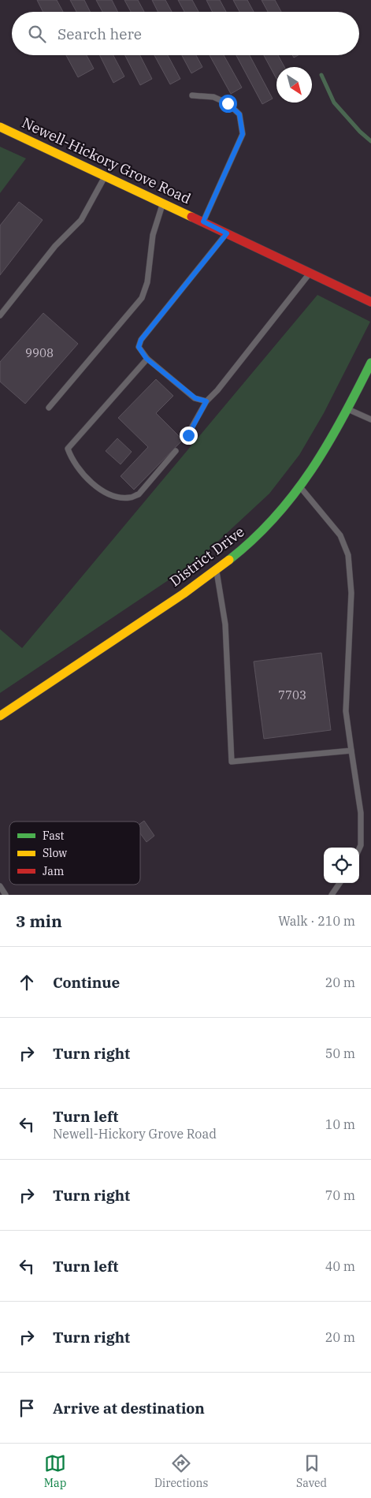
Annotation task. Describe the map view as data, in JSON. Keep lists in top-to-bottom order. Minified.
{"streets":{"street":["Newell-Hickory Grove Road","District Drive"]},"house_numbers":["9908","7703"],"legend":["Fast","Slow","Jam"],"north":"bottom right","page":{"search":"Search here","heading":["3 min","Walk · 210 m"],"list":[["Continue","20 m"],["Turn right","50 m"],["Turn left","Newell-Hickory Grove Road","10 m"],["Turn right","70 m"],["Turn left","40 m"],["Turn right","20 m"],"Arrive at destination"],"nav":["Map","Directions","Saved"]}}
